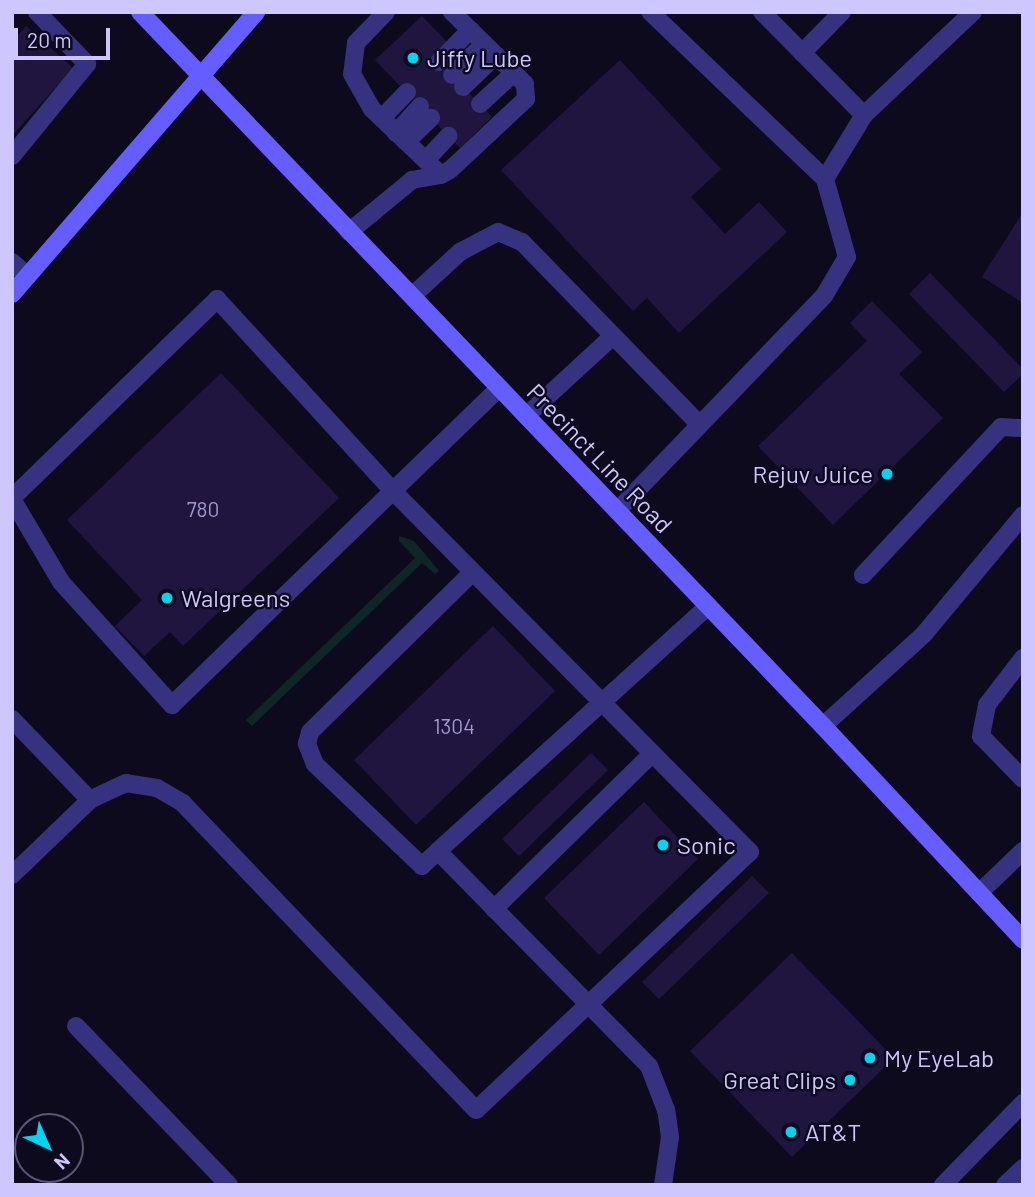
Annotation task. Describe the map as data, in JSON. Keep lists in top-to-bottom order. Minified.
{"streets":{"main road":["Precinct Line Road"]},"places":["Jiffy Lube","Rejuv Juice","Walgreens","Sonic","My EyeLab","Great Clips","AT&T"],"house_numbers":["780","1304"],"scale_bar":"20 m","north":"bottom right"}
